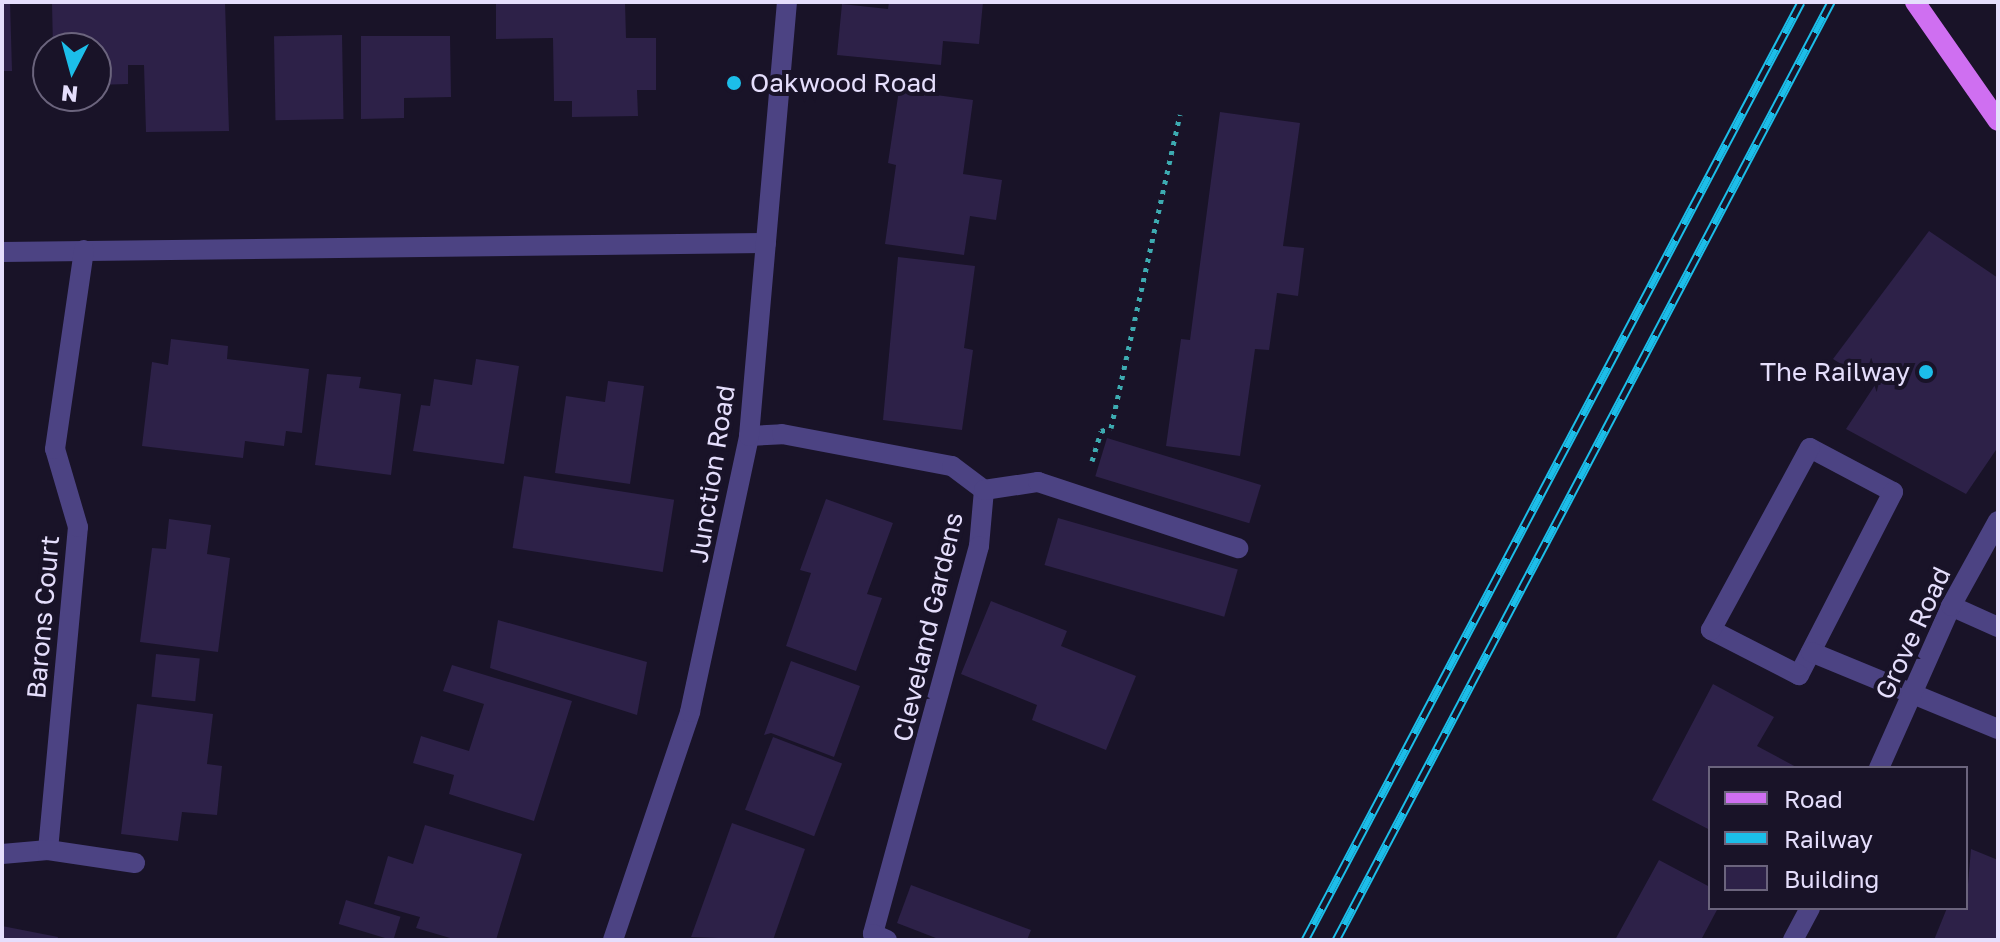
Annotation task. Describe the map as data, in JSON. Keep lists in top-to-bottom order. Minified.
{"streets":{"street":["Junction Road","Barons Court","Cleveland Gardens","Grove Road"]},"crossings":[["Junction Road","Cleveland Gardens"]],"places":["Oakwood Road","The Railway"],"legend":["Road","Railway","Building"],"north":"bottom"}
